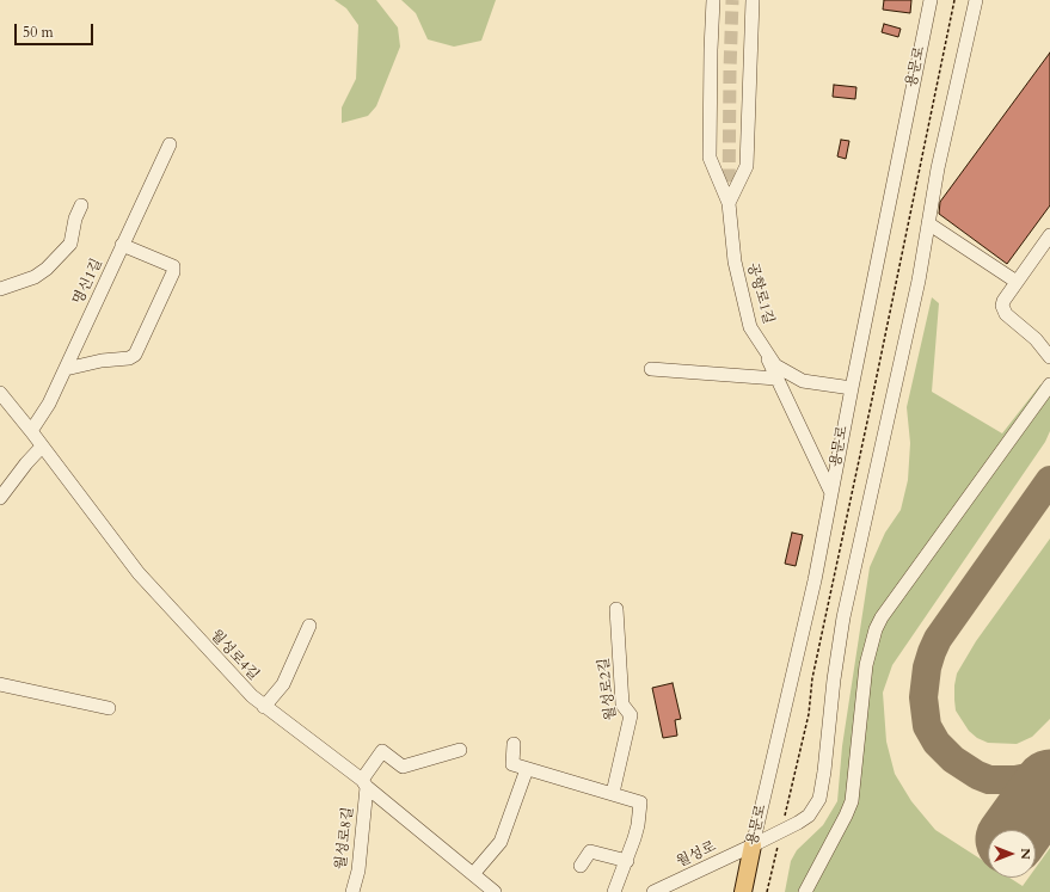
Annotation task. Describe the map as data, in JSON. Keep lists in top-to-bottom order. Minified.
{"streets":{"main road":["용문로"],"street":["명신1길","공항로1길","월성로4길","월성로2길","월성로8길","월성로"]},"crossings":[["용문로","공항로1길"],["용문로","월성로"],["명신1길","월성로4길"],["월성로4길","월성로8길"]],"scale_bar":"50 m","north":"right"}
